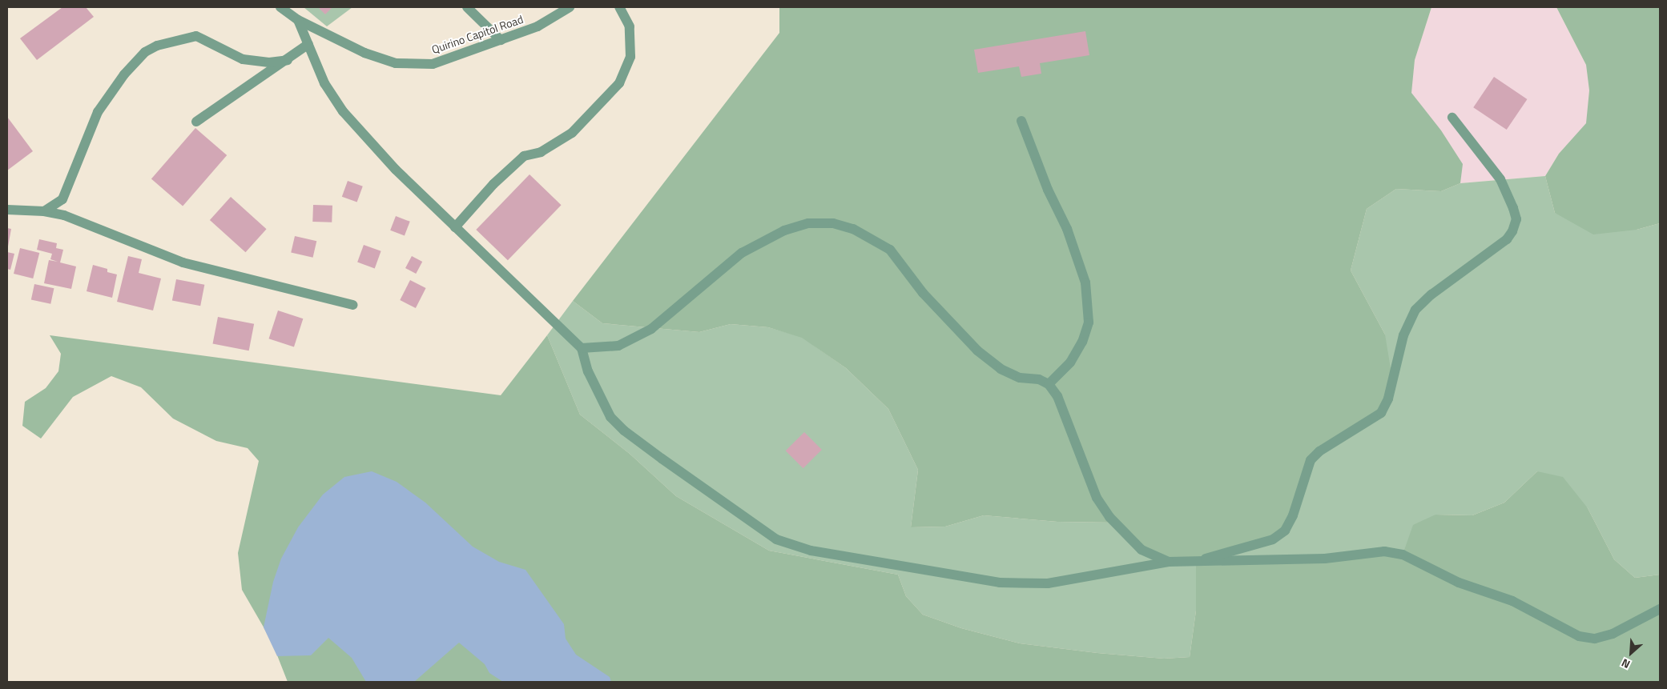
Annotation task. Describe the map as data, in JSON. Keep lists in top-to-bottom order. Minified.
{"streets":{"street":["Quirino Capitol Road"]},"north":"bottom left"}
